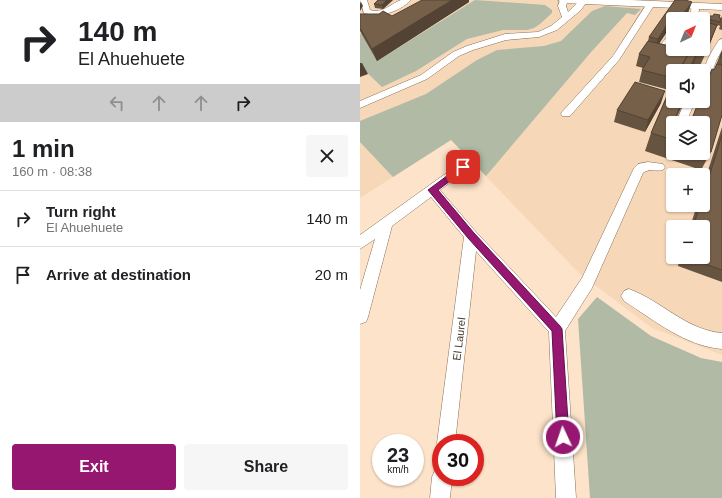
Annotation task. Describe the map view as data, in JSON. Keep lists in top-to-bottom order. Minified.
{"streets":{"street":["El Laurel"]},"north":"top right","page":{"turn":["140 m","El Ahuehuete"],"map_buttons":["+","−"],"heading":["1 min","160 m · 08:38"],"list":[{"name":"Turn right","note":"El Ahuehuete","value":"140 m"},{"name":"Arrive at destination","value":"20 m"}],"speed":"23 km/h","limit":"30","buttons":["Exit","Share"]}}
